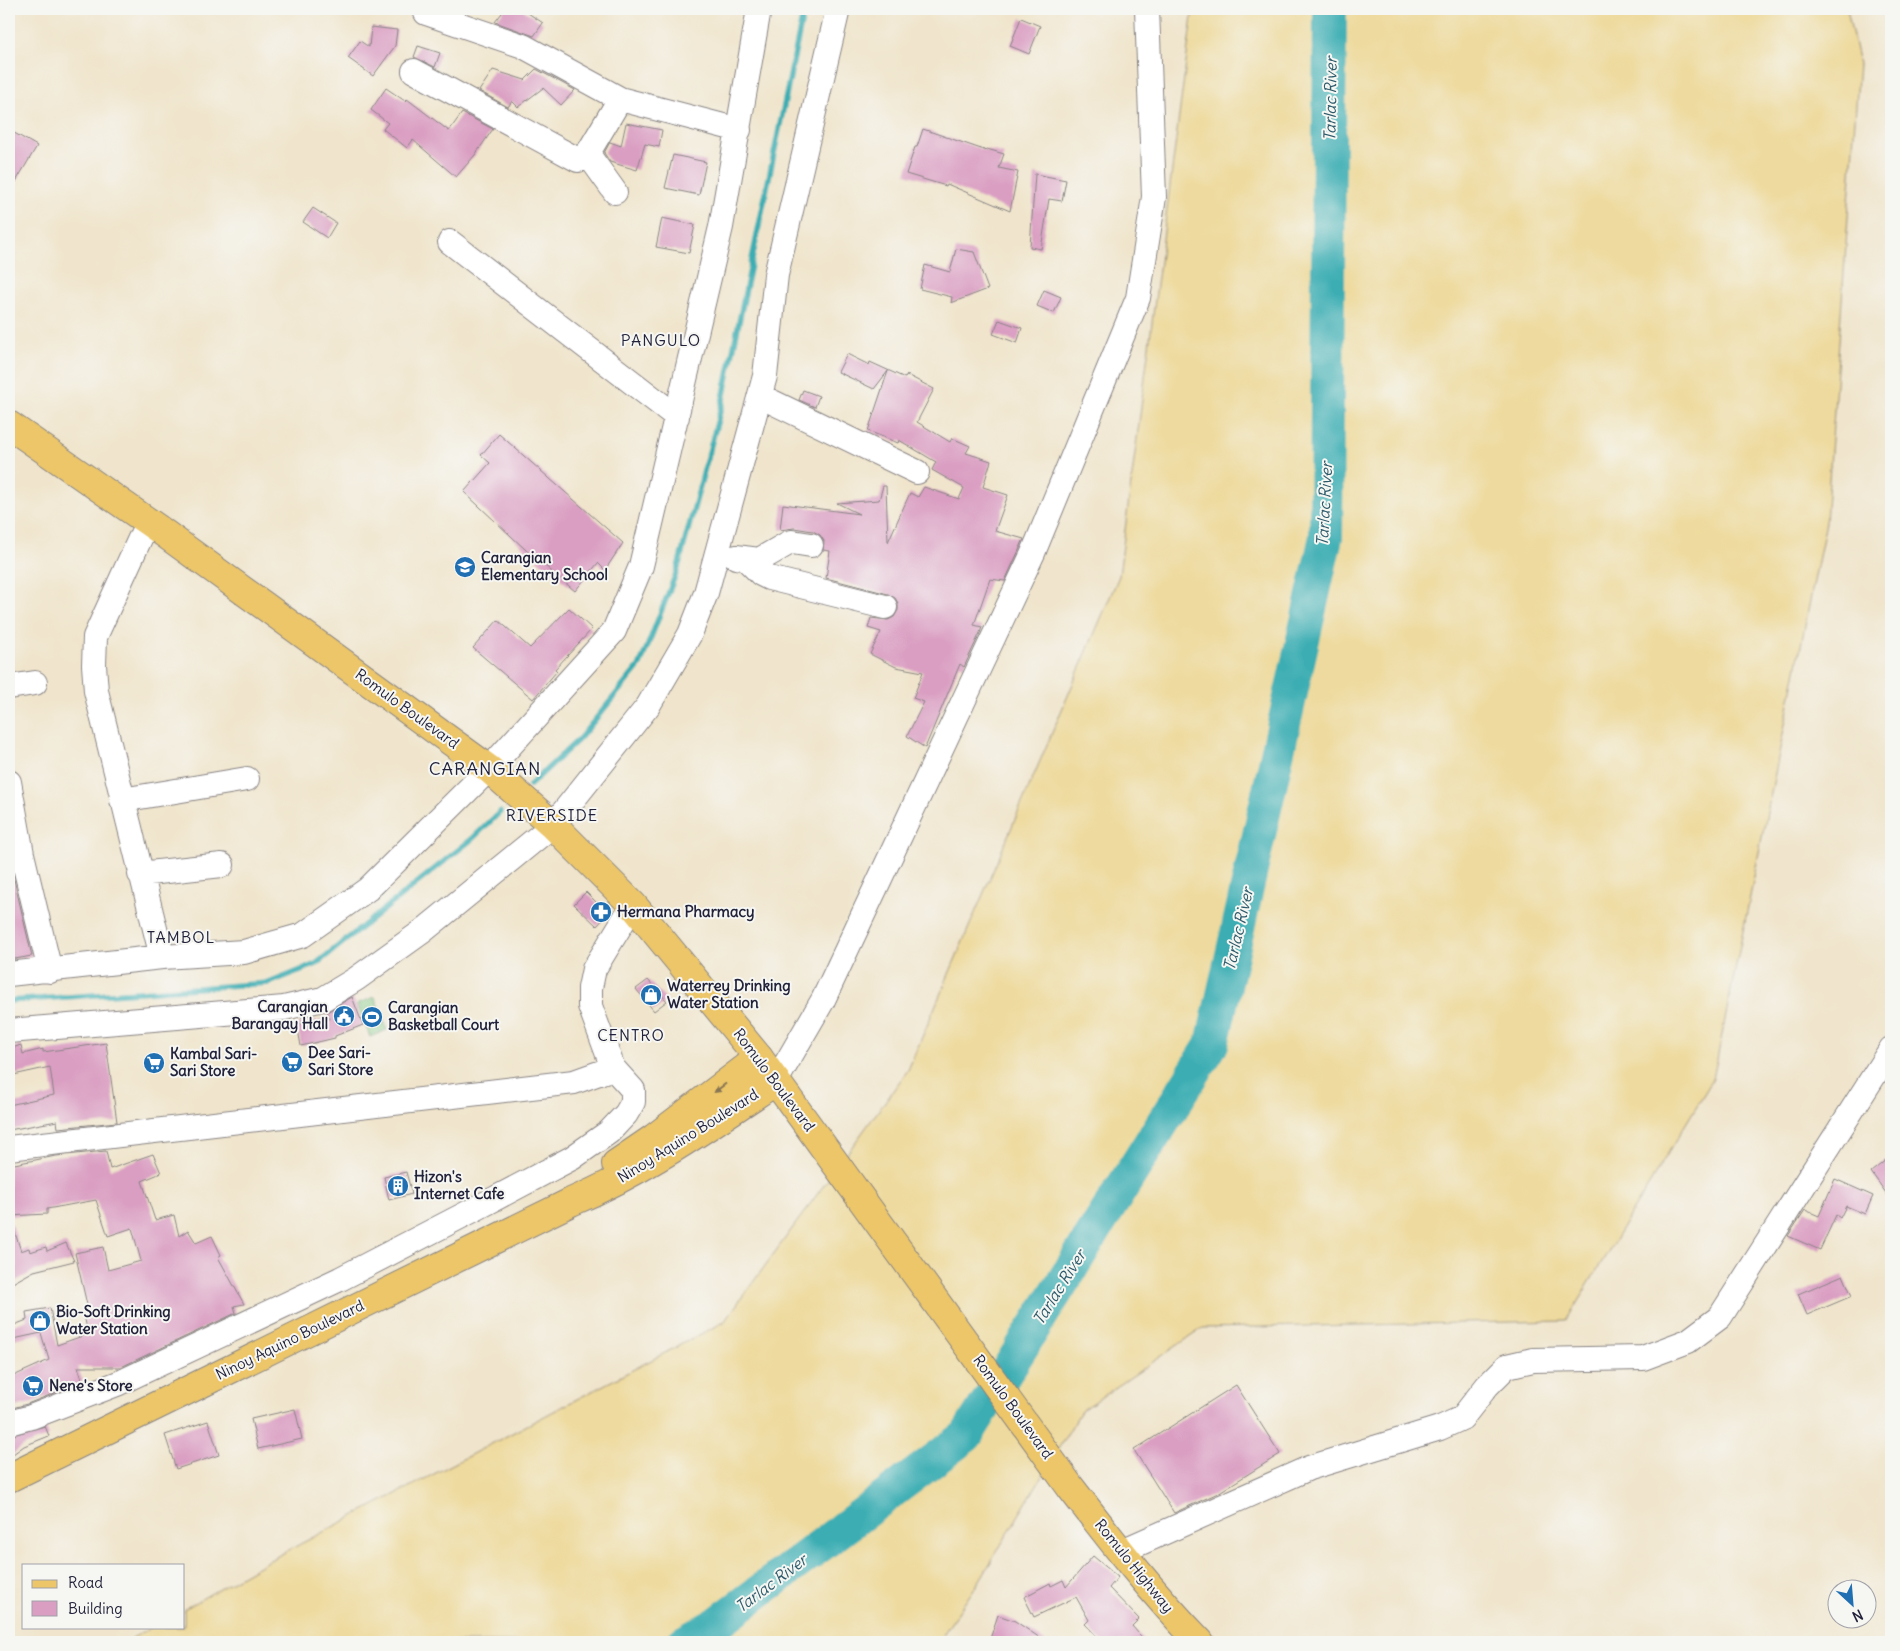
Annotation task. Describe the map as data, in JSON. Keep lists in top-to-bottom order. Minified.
{"streets":{"main road":["Romulo Boulevard","Ninoy Aquino Boulevard","Romulo Highway"]},"crossings":[["Romulo Boulevard","Ninoy Aquino Boulevard"],["Romulo Boulevard","Romulo Highway"]],"districts":["PANGULO","CARANGIAN","RIVERSIDE","TAMBOL","CENTRO"],"water":["Tarlac River"],"places":{"school or university":["Carangian Elementary School"],"pharmacy":["Hermana Pharmacy"],"shop":["Waterrey Drinking Water Station","Bio-Soft Drinking Water Station"],"public building":["Carangian Barangay Hall"],"sports":["Carangian Basketball Court"],"supermarket":["Dee Sari- Sari Store","Kambal Sari- Sari Store","Nene's Store"],"building":["Hizon's Internet Cafe"]},"legend":["Road","Building"],"north":"bottom right"}
